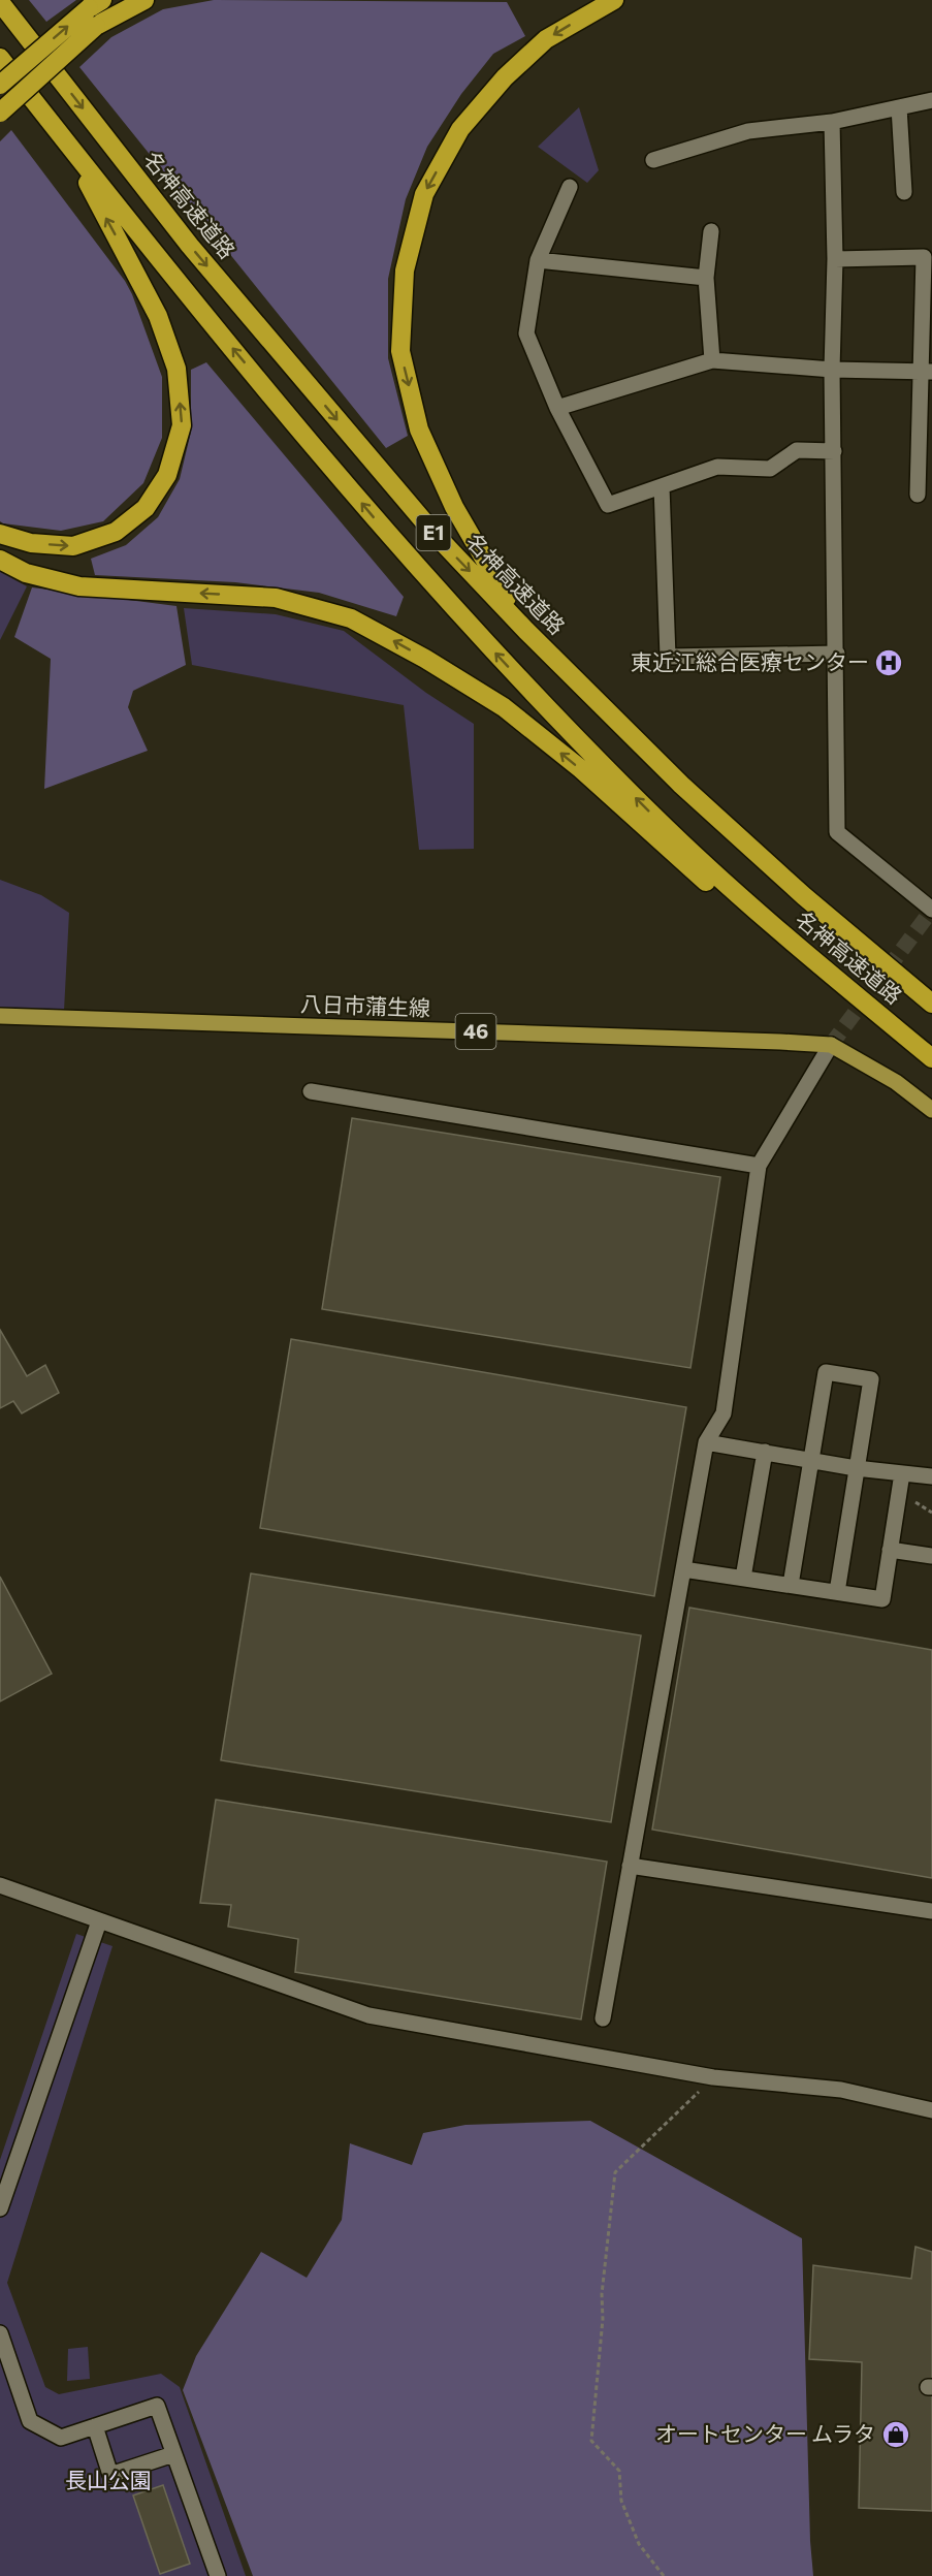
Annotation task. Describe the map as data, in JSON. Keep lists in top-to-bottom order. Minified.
{"streets":{"highway":["名神高速道路","E1"],"main road":["八日市蒲生線","46"]},"parks":["長山公園"],"places":{"hospital":["東近江総合医療センター"],"shop":["オートセンター ムラタ"]}}
